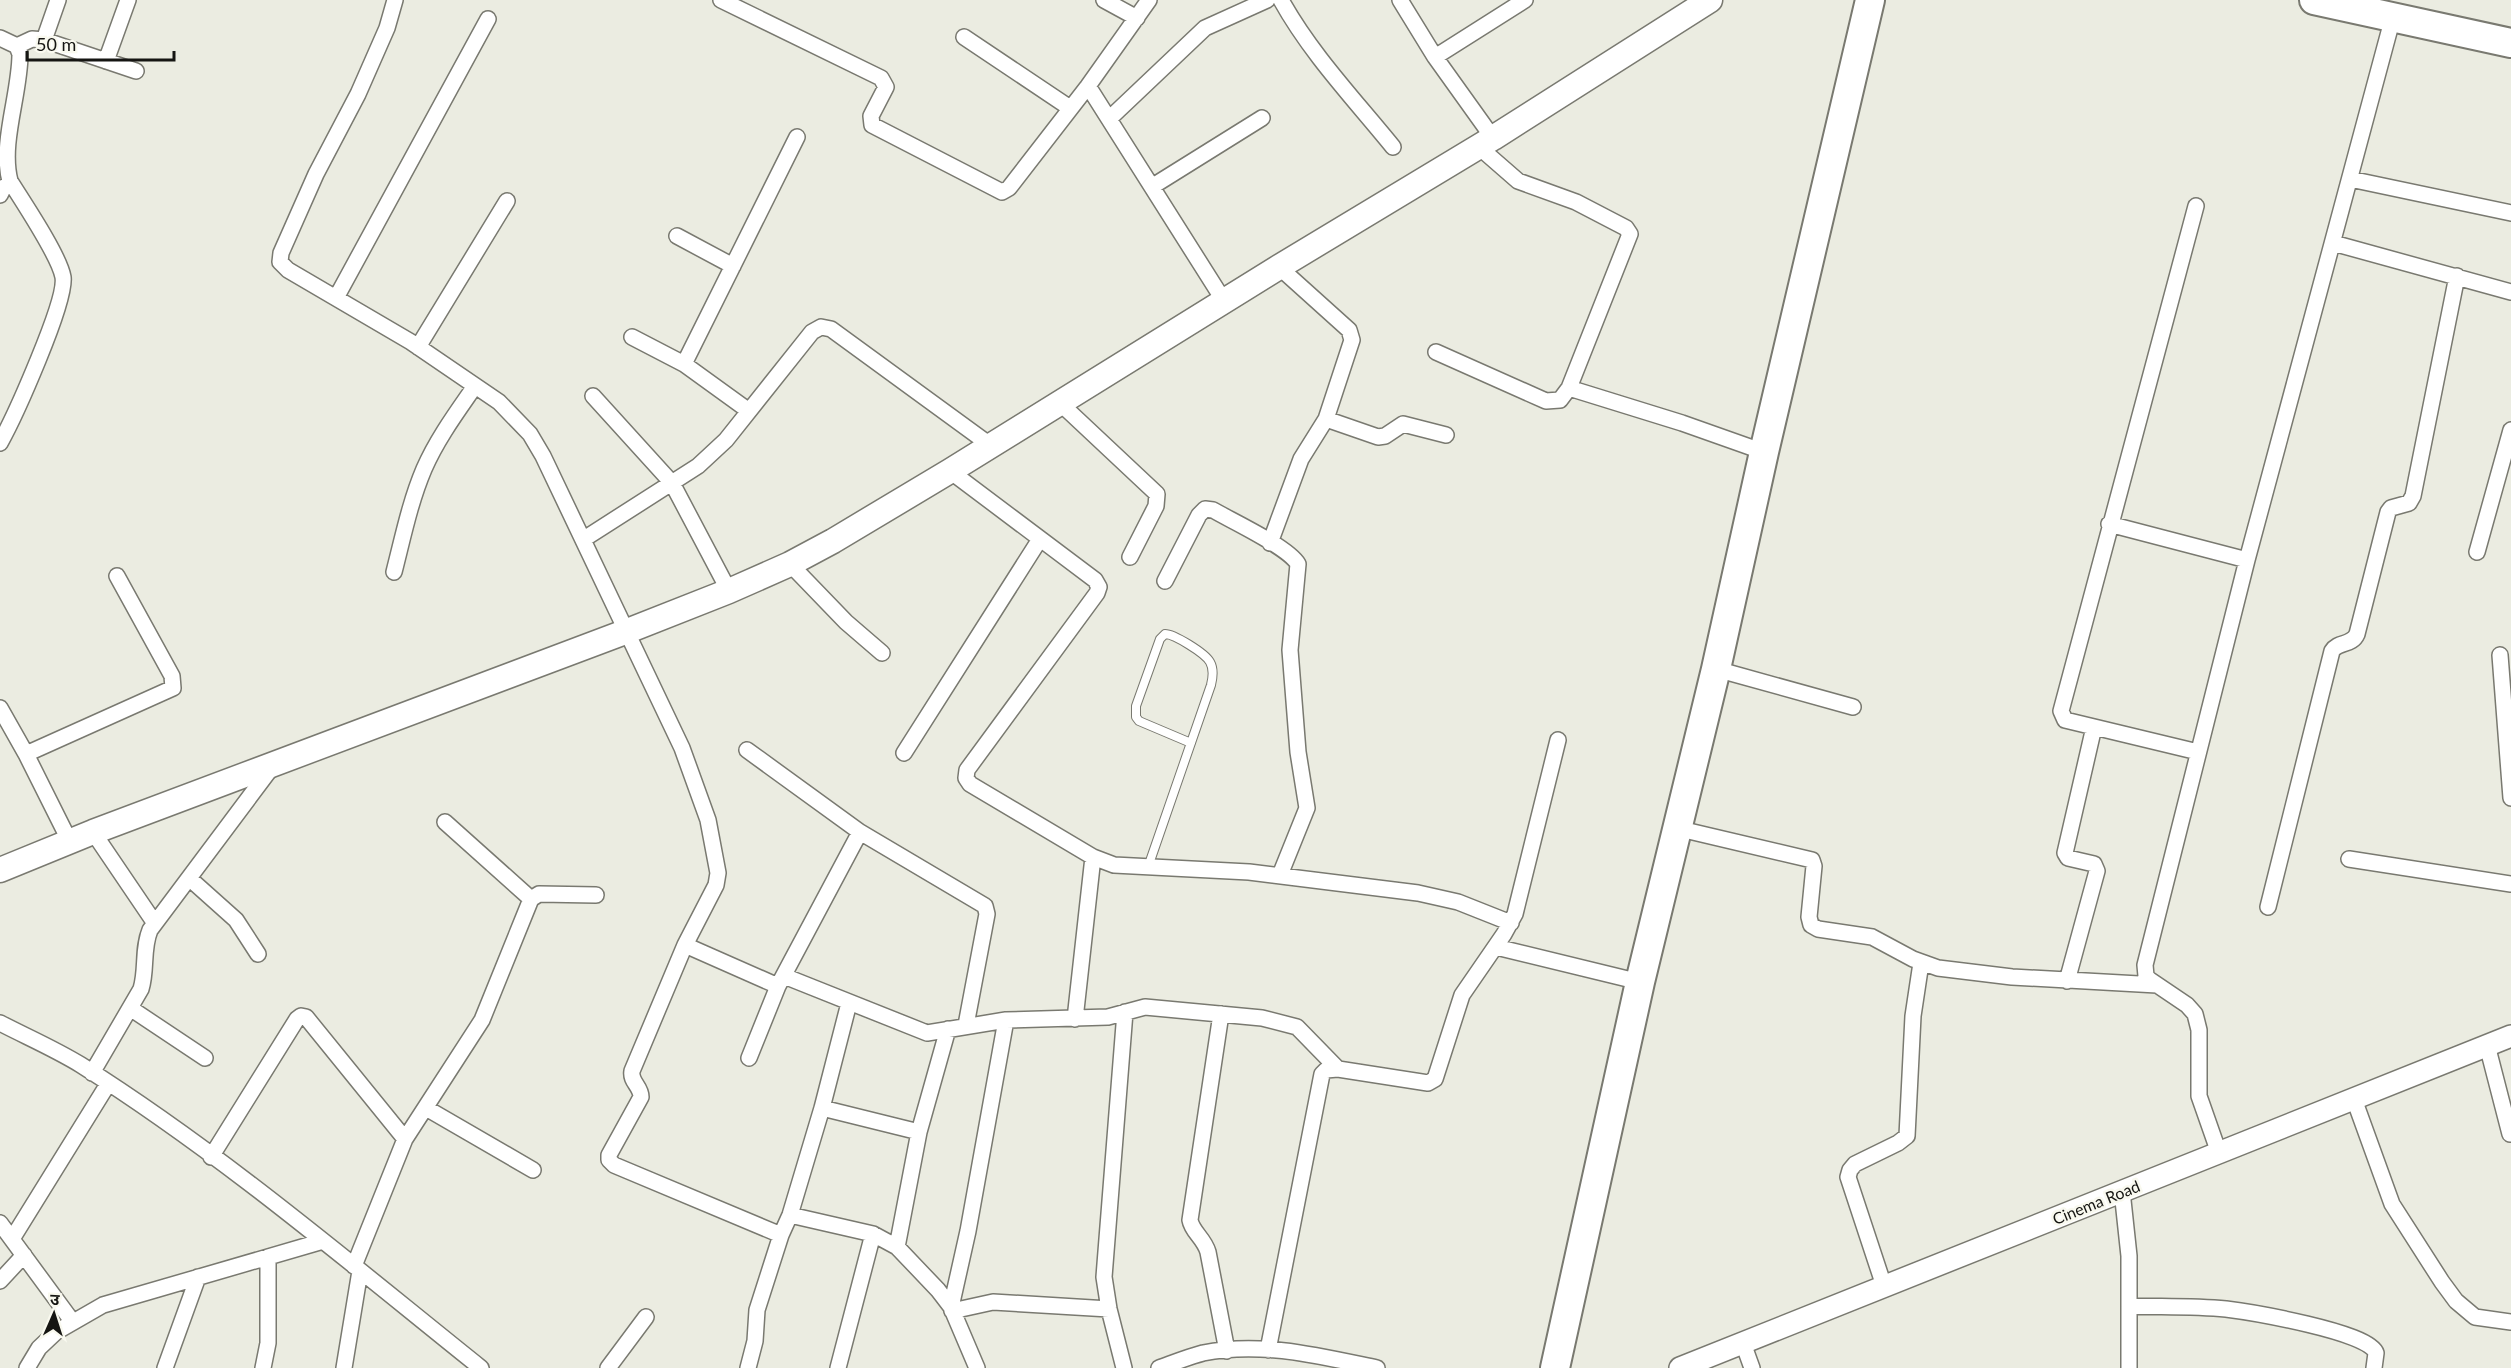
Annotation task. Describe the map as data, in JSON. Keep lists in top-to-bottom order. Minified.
{"streets":{"street":["Cinema Road"]},"scale_bar":"50 m","north":"top"}
